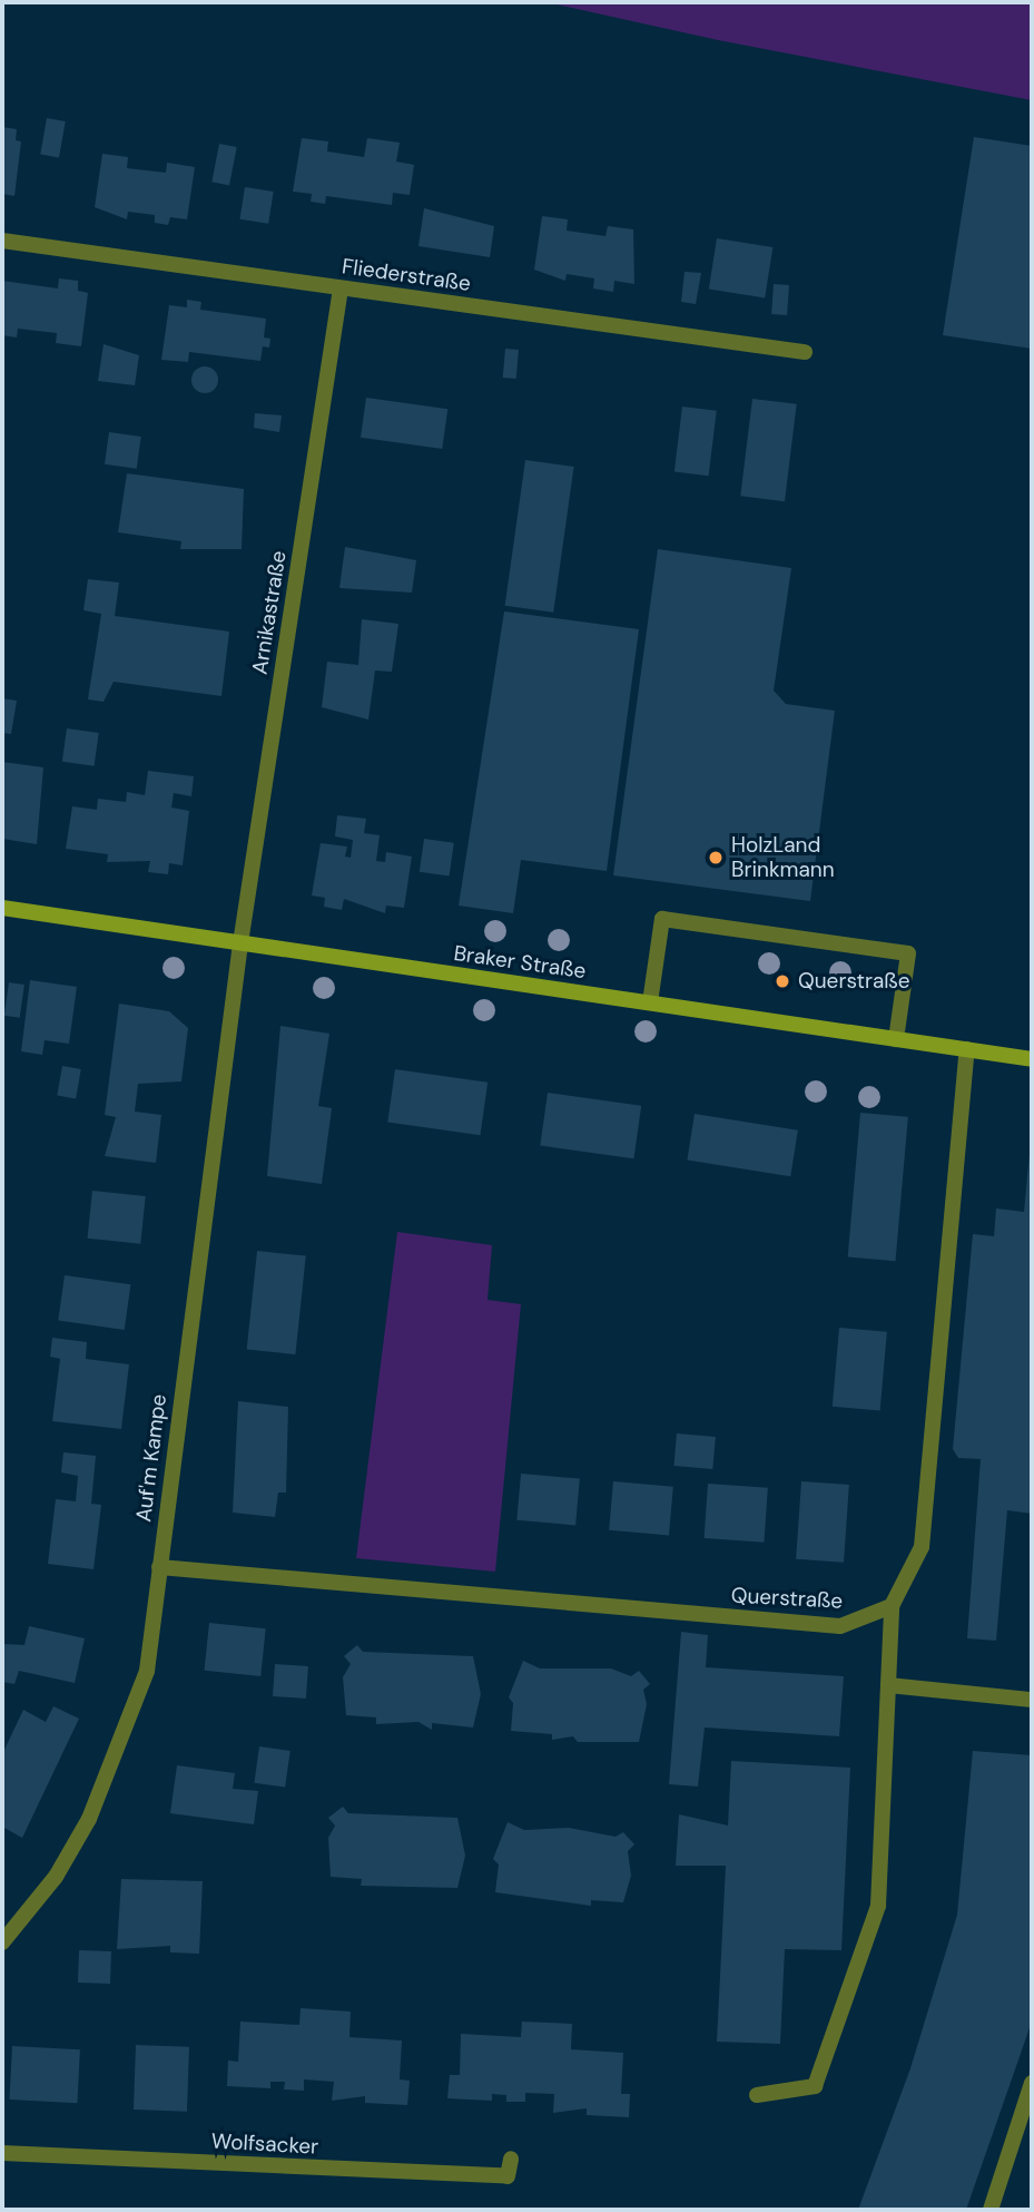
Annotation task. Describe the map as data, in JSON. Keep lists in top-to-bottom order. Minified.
{"streets":{"main road":["Braker Straße"],"street":["Fliederstraße","Arnikastraße","Auf'm Kampe","Querstraße","Wolfsacker"]},"crossings":[["Fliederstraße","Arnikastraße"],["Arnikastraße","Braker Straße"],["Arnikastraße","Auf'm Kampe"],["Braker Straße","Auf'm Kampe"],["Auf'm Kampe","Querstraße"]],"places":["HolzLand Brinkmann","Querstraße"]}
